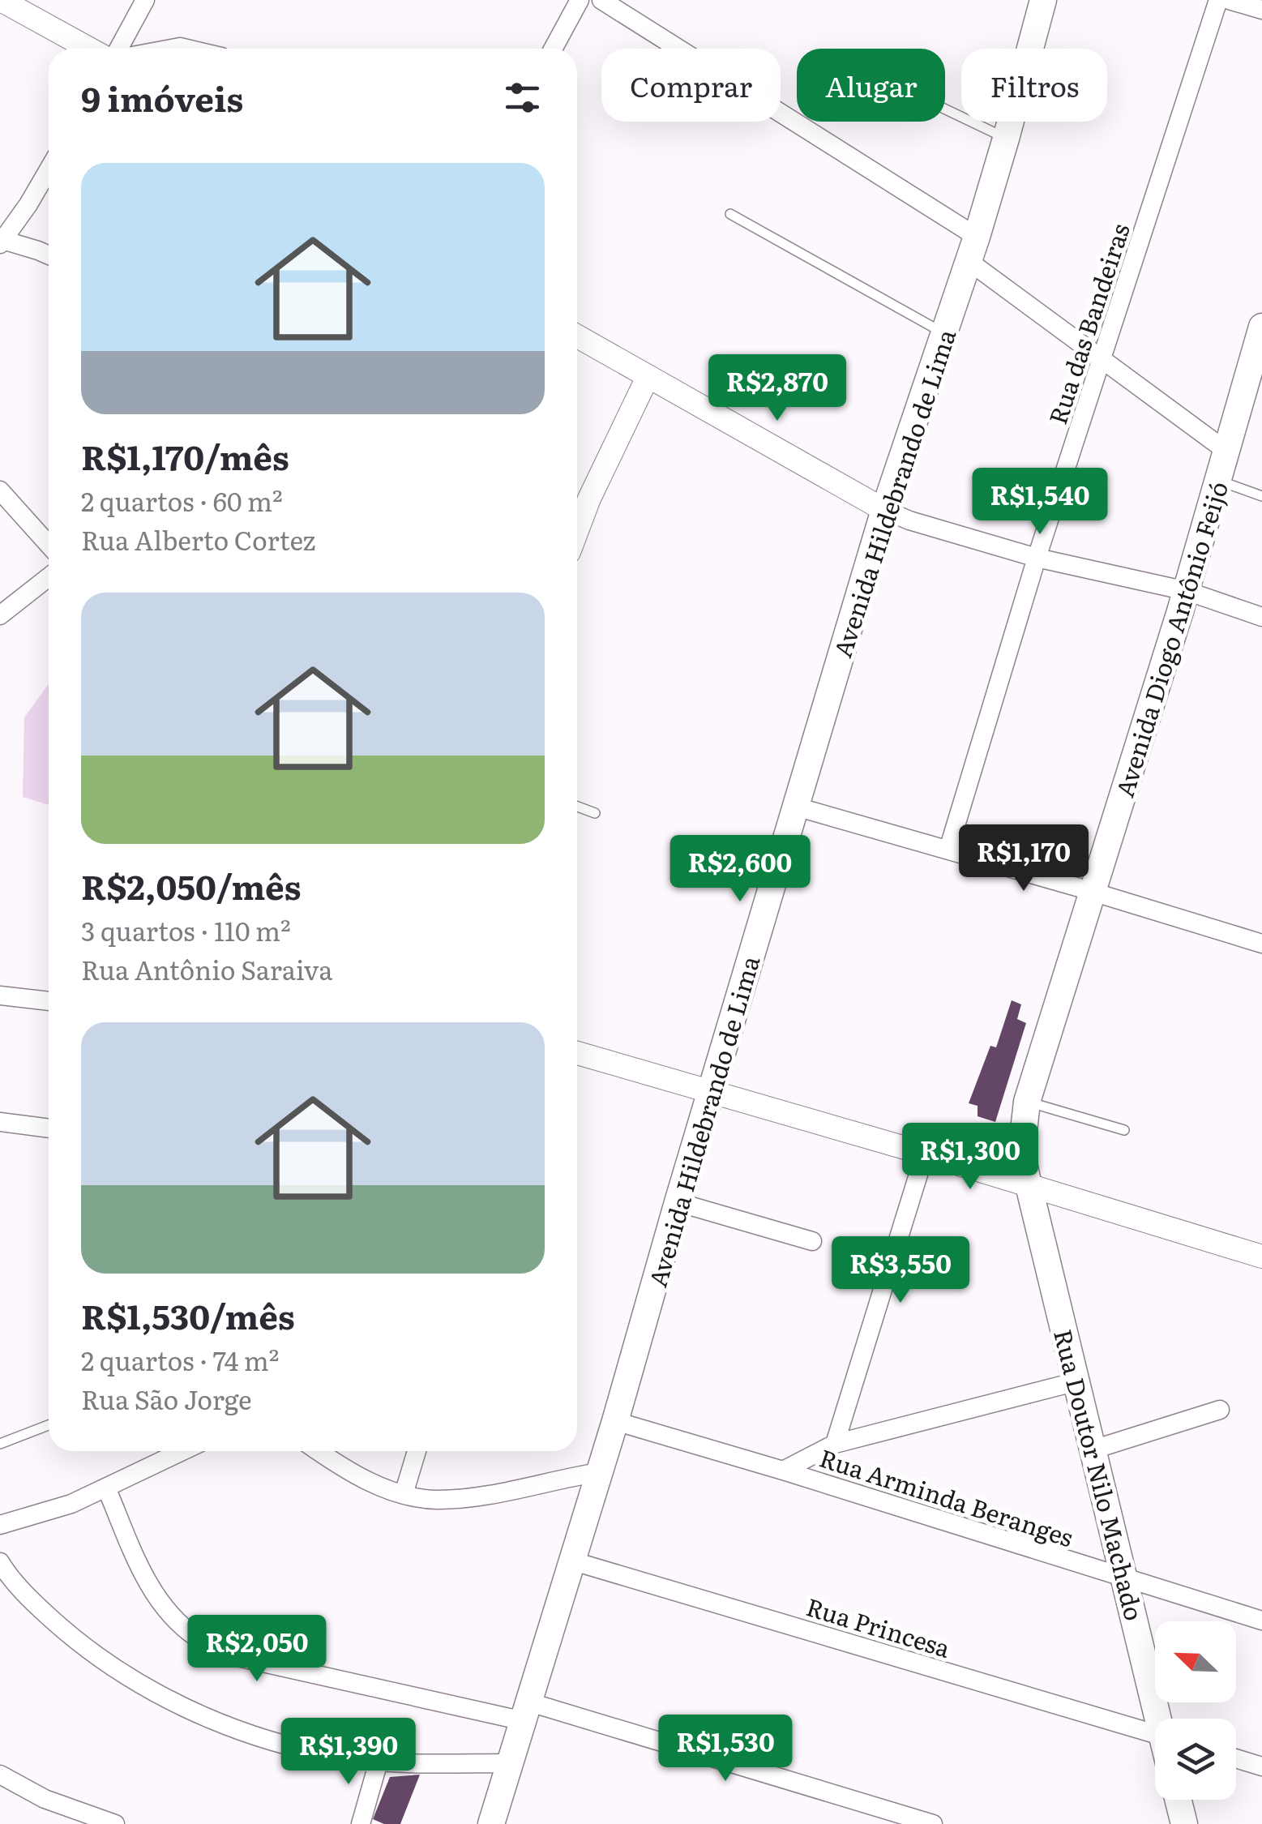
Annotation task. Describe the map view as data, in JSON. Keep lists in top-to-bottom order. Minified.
{"streets":{"main road":["Avenida Hildebrando de Lima","Avenida Diogo Antônio Feijó","Rua Doutor Nilo Machado"],"street":["Rua das Bandeiras","Rua Arminda Beranges","Rua Princesa"]},"crossings":[["Avenida Hildebrando de Lima","Rua Arminda Beranges"],["Avenida Hildebrando de Lima","Rua Princesa"],["Avenida Diogo Antônio Feijó","Rua Doutor Nilo Machado"],["Rua Doutor Nilo Machado","Rua Arminda Beranges"]],"north":"top left","page":{"chip":["Comprar","Alugar","Filtros"],"heading":"9 imóveis","list":[{"name":"R$1,170/mês","note":"2 quartos · 60 m² · Rua Alberto Cortez"},{"name":"R$2,050/mês","note":"3 quartos · 110 m² · Rua Antônio Saraiva"},{"name":"R$1,530/mês","note":"2 quartos · 74 m² · Rua São Jorge"}],"price":["R$2,870","R$1,540","R$1,170","R$2,600","R$1,300","R$3,550","R$2,050","R$1,530","R$1,390"]}}
